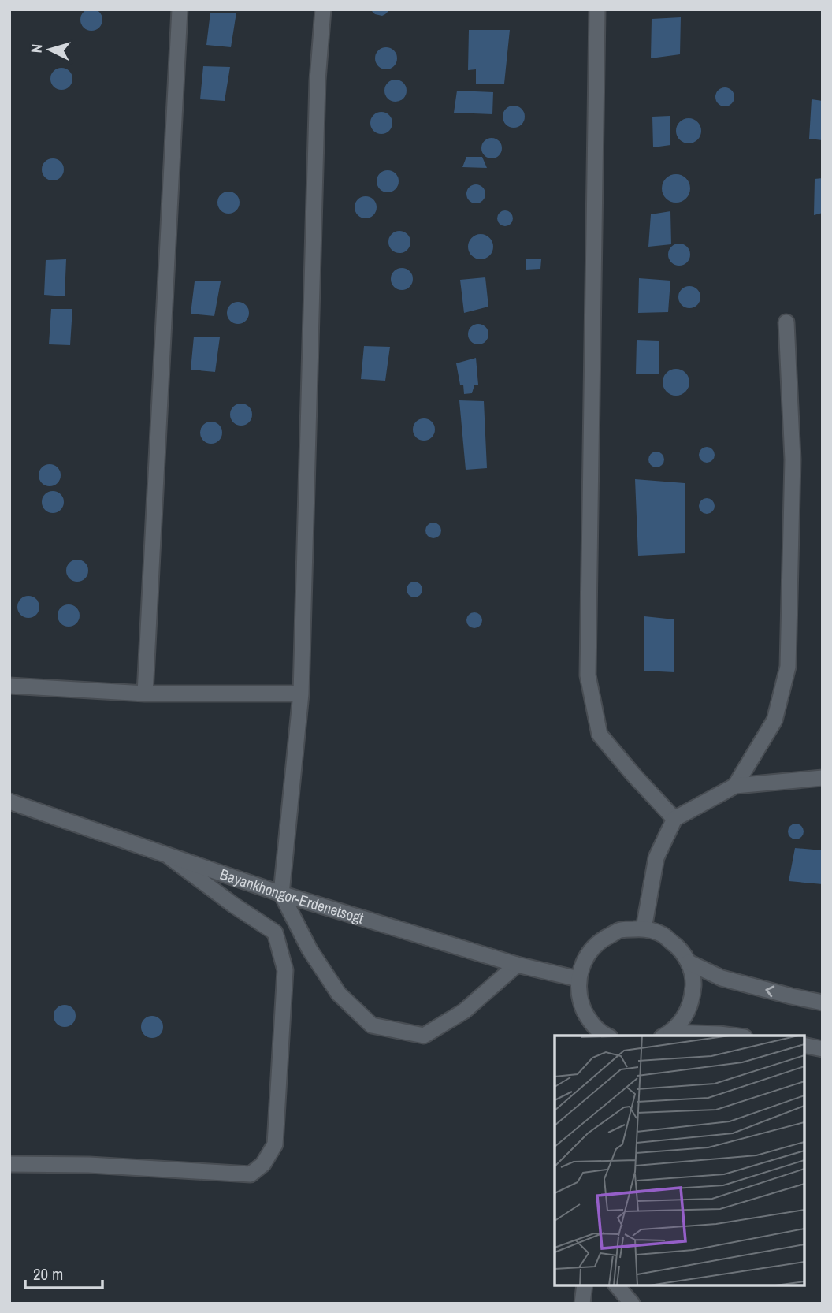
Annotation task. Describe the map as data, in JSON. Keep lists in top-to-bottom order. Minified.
{"streets":{"street":["Bayankhongor-Erdenetsogt"]},"scale_bar":"20 m","north":"left"}
